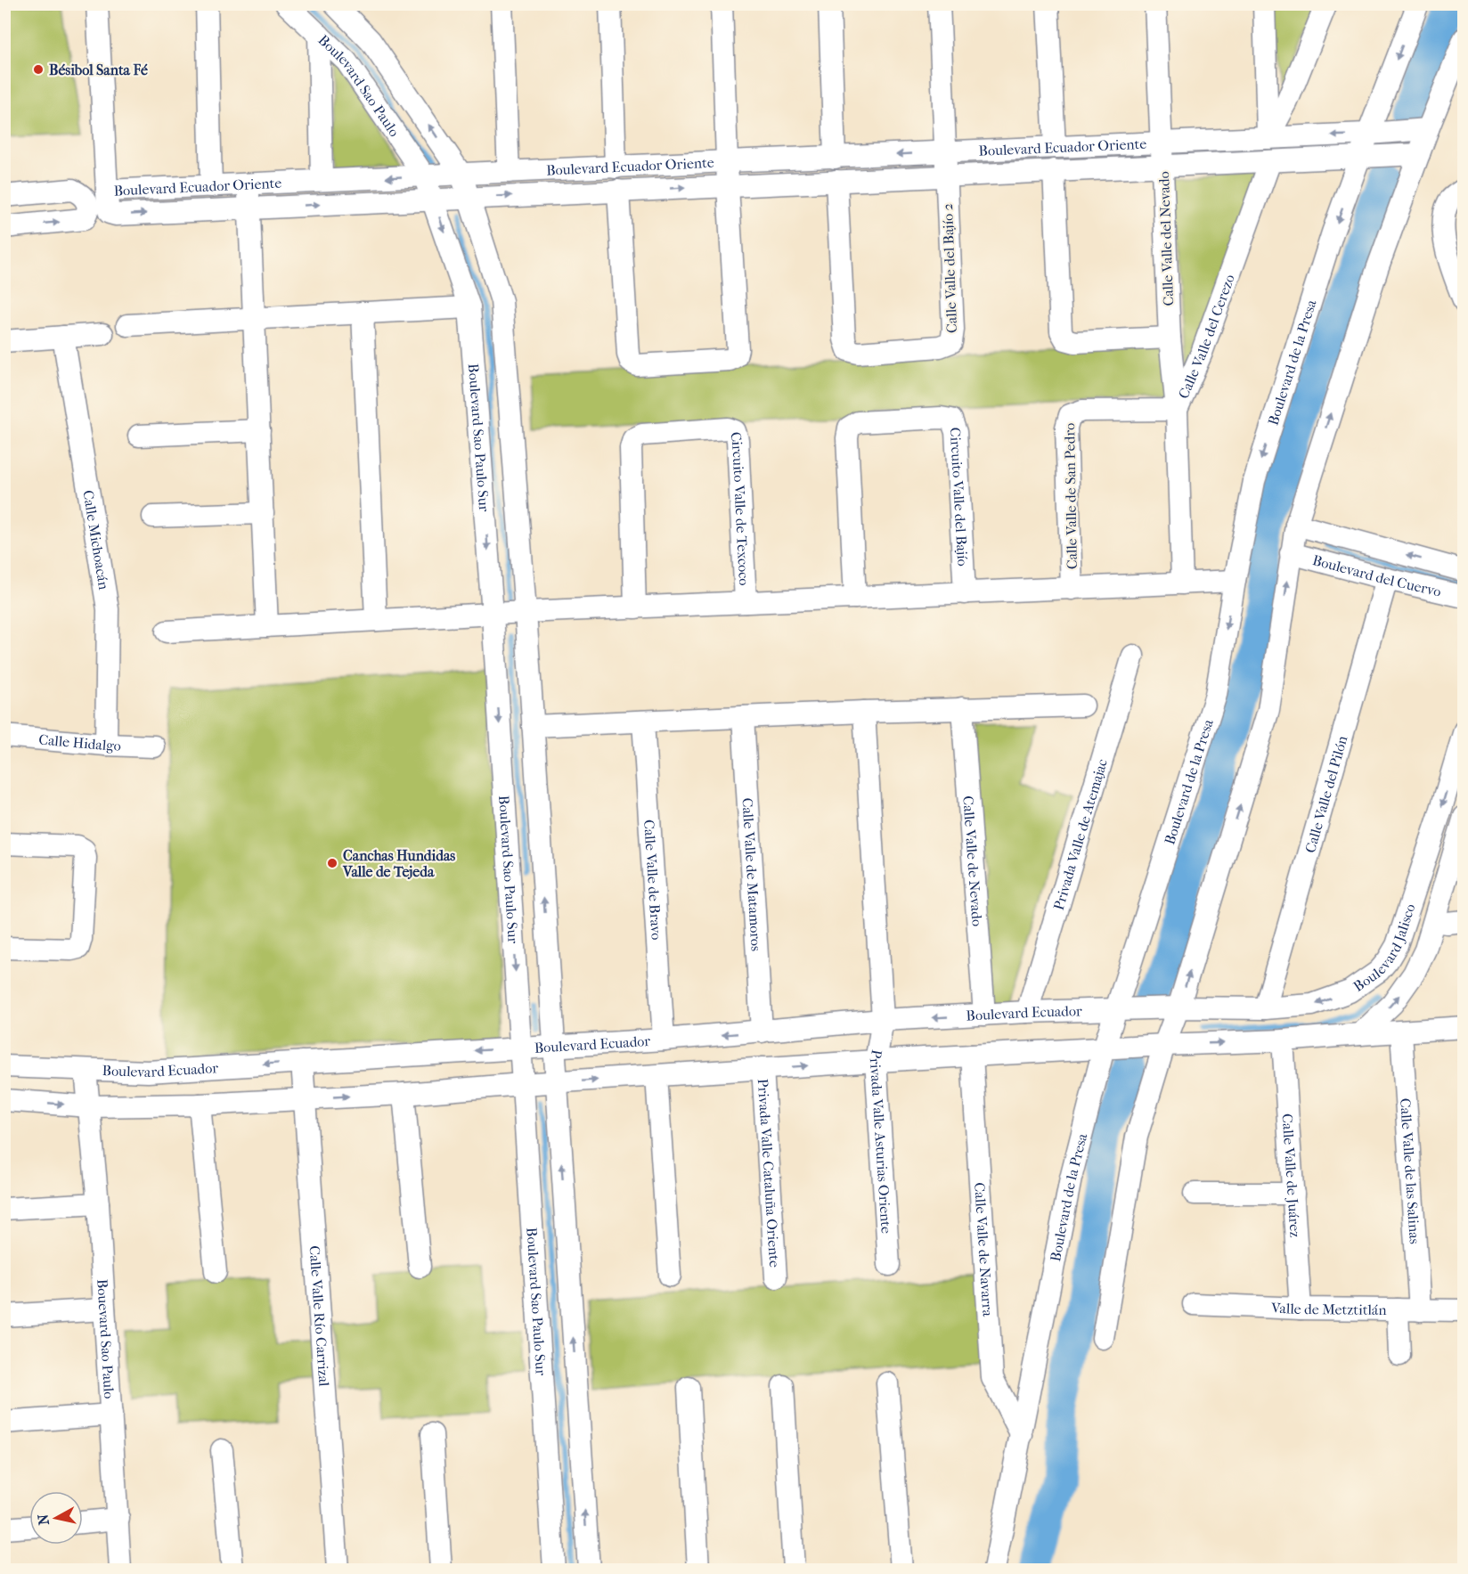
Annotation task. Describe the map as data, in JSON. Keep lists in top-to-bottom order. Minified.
{"streets":{"street":["Boulevard Sao Paulo","Boulevard Ecuador Oriente","Calle Valle del Nevado","Calle Valle del Bajío 2","Calle Valle del Cerezo","Boulevard de la Presa","Boulevard Sao Paulo Sur","Calle Valle de San Pedro","Circuito Valle del Bajío","Circuito Valle de Texcoco","Calle Michoacán","Boulevard del Cuervo","Calle Hidalgo","Calle Valle del Pilón","Privada Valle de Atemajac","Calle Valle de Nevado","Calle Valle de Matamoros","Calle Valle de Bravo","Boulevard Jalisco","Boulevard Ecuador","Privada Valle Asturias Oriente","Calle Valle de las Salinas","Privada Valle Cataluña Oriente","Calle Valle de Juárez","Calle Valle de Navarra","Valle de Metztitlán","Calle Valle Río Carrizal","Bouevard Sao Paulo"]},"crossings":[["Boulevard Sao Paulo","Boulevard Ecuador Oriente"],["Boulevard Sao Paulo","Boulevard Sao Paulo Sur"],["Boulevard Ecuador Oriente","Calle Valle del Nevado"],["Boulevard Ecuador Oriente","Calle Valle del Bajío 2"],["Boulevard Ecuador Oriente","Calle Valle del Cerezo"],["Boulevard Ecuador Oriente","Boulevard de la Presa"],["Boulevard Ecuador Oriente","Boulevard Sao Paulo Sur"],["Calle Valle del Nevado","Calle Valle del Cerezo"],["Calle Valle del Nevado","Calle Valle de San Pedro"],["Calle Valle del Cerezo","Calle Valle de San Pedro"],["Boulevard de la Presa","Boulevard Ecuador"],["Boulevard de la Presa","Calle Valle de Navarra"],["Boulevard Sao Paulo Sur","Boulevard Ecuador"],["Calle Michoacán","Calle Hidalgo"],["Boulevard del Cuervo","Calle Valle del Pilón"],["Calle Valle del Pilón","Boulevard Jalisco"],["Privada Valle de Atemajac","Boulevard Ecuador"],["Calle Valle de Nevado","Boulevard Ecuador"],["Calle Valle de Matamoros","Boulevard Ecuador"],["Calle Valle de Bravo","Boulevard Ecuador"],["Boulevard Jalisco","Boulevard Ecuador"],["Boulevard Ecuador","Privada Valle Asturias Oriente"],["Boulevard Ecuador","Calle Valle Río Carrizal"],["Boulevard Ecuador","Bouevard Sao Paulo"],["Calle Valle de las Salinas","Valle de Metztitlán"],["Calle Valle de Juárez","Valle de Metztitlán"]],"places":["Bésibol Santa Fé","Canchas Hundidas Valle de Tejeda"],"north":"left"}
